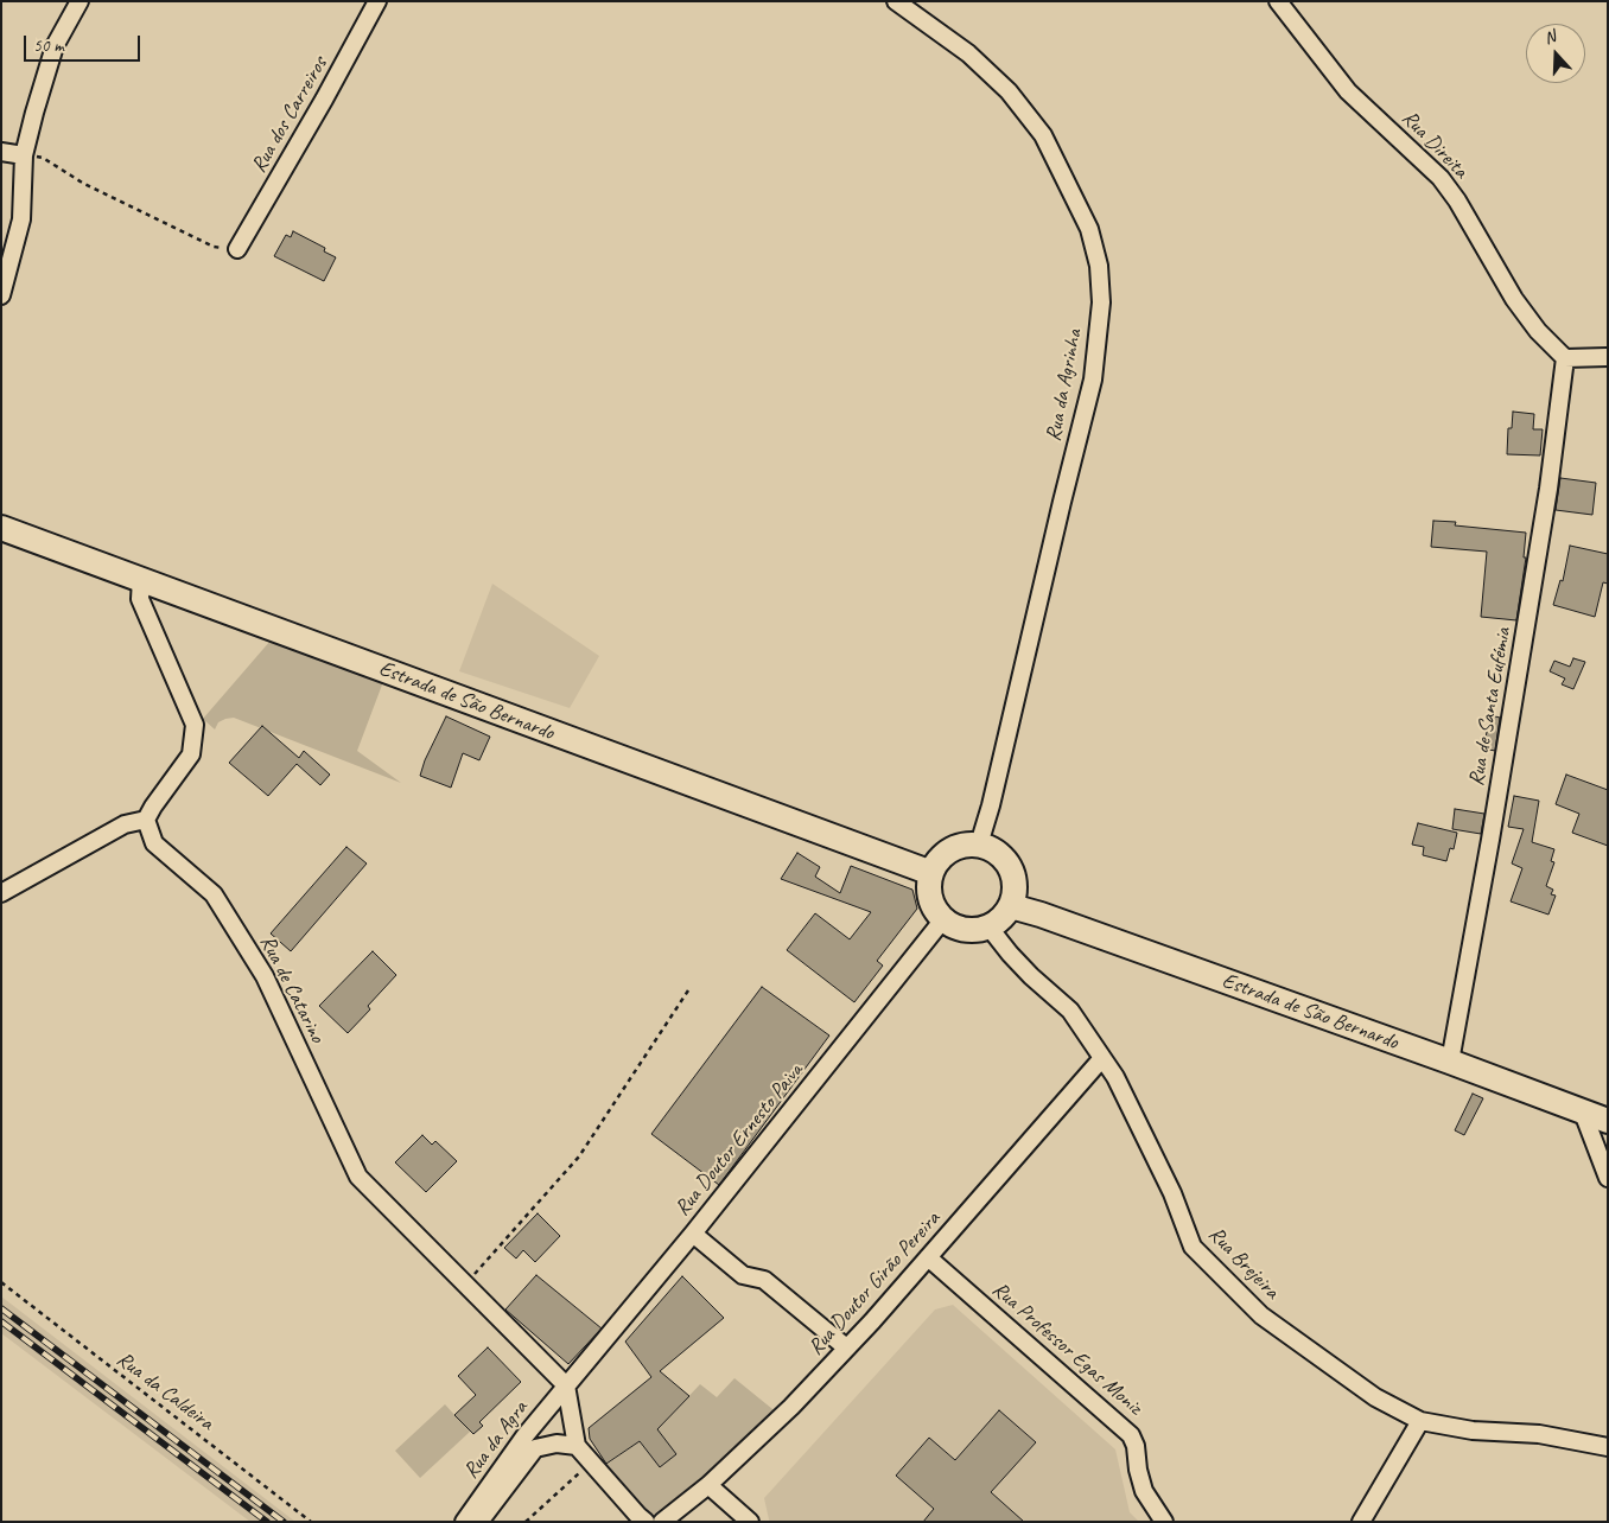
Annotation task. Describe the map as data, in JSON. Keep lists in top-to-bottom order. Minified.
{"streets":{"main road":["Estrada de São Bernardo"],"street":["Rua dos Carreiros","Rua Direita","Rua da Agrinha","Rua de Santa Eufémia","Rua de Catarino","Rua Doutor Ernesto Paiva","Rua Brejeira","Rua Doutor Girão Pereira","Rua Professor Egas Moniz","Rua da Agra"],"path":["Rua da Caldeira"]},"crossings":[["Rua Direita","Rua de Santa Eufémia"],["Rua da Agrinha","Estrada de São Bernardo"],["Rua da Agrinha","Rua Doutor Ernesto Paiva"],["Rua da Agrinha","Rua Brejeira"],["Estrada de São Bernardo","Rua de Santa Eufémia"],["Estrada de São Bernardo","Rua Doutor Ernesto Paiva"],["Estrada de São Bernardo","Rua Brejeira"],["Rua de Catarino","Rua Doutor Ernesto Paiva"],["Rua de Catarino","Rua da Agra"],["Rua Doutor Ernesto Paiva","Rua Brejeira"],["Rua Doutor Ernesto Paiva","Rua da Agra"],["Rua Brejeira","Rua Doutor Girão Pereira"],["Rua Doutor Girão Pereira","Rua Professor Egas Moniz"]],"scale_bar":"50 m","north":"top"}
